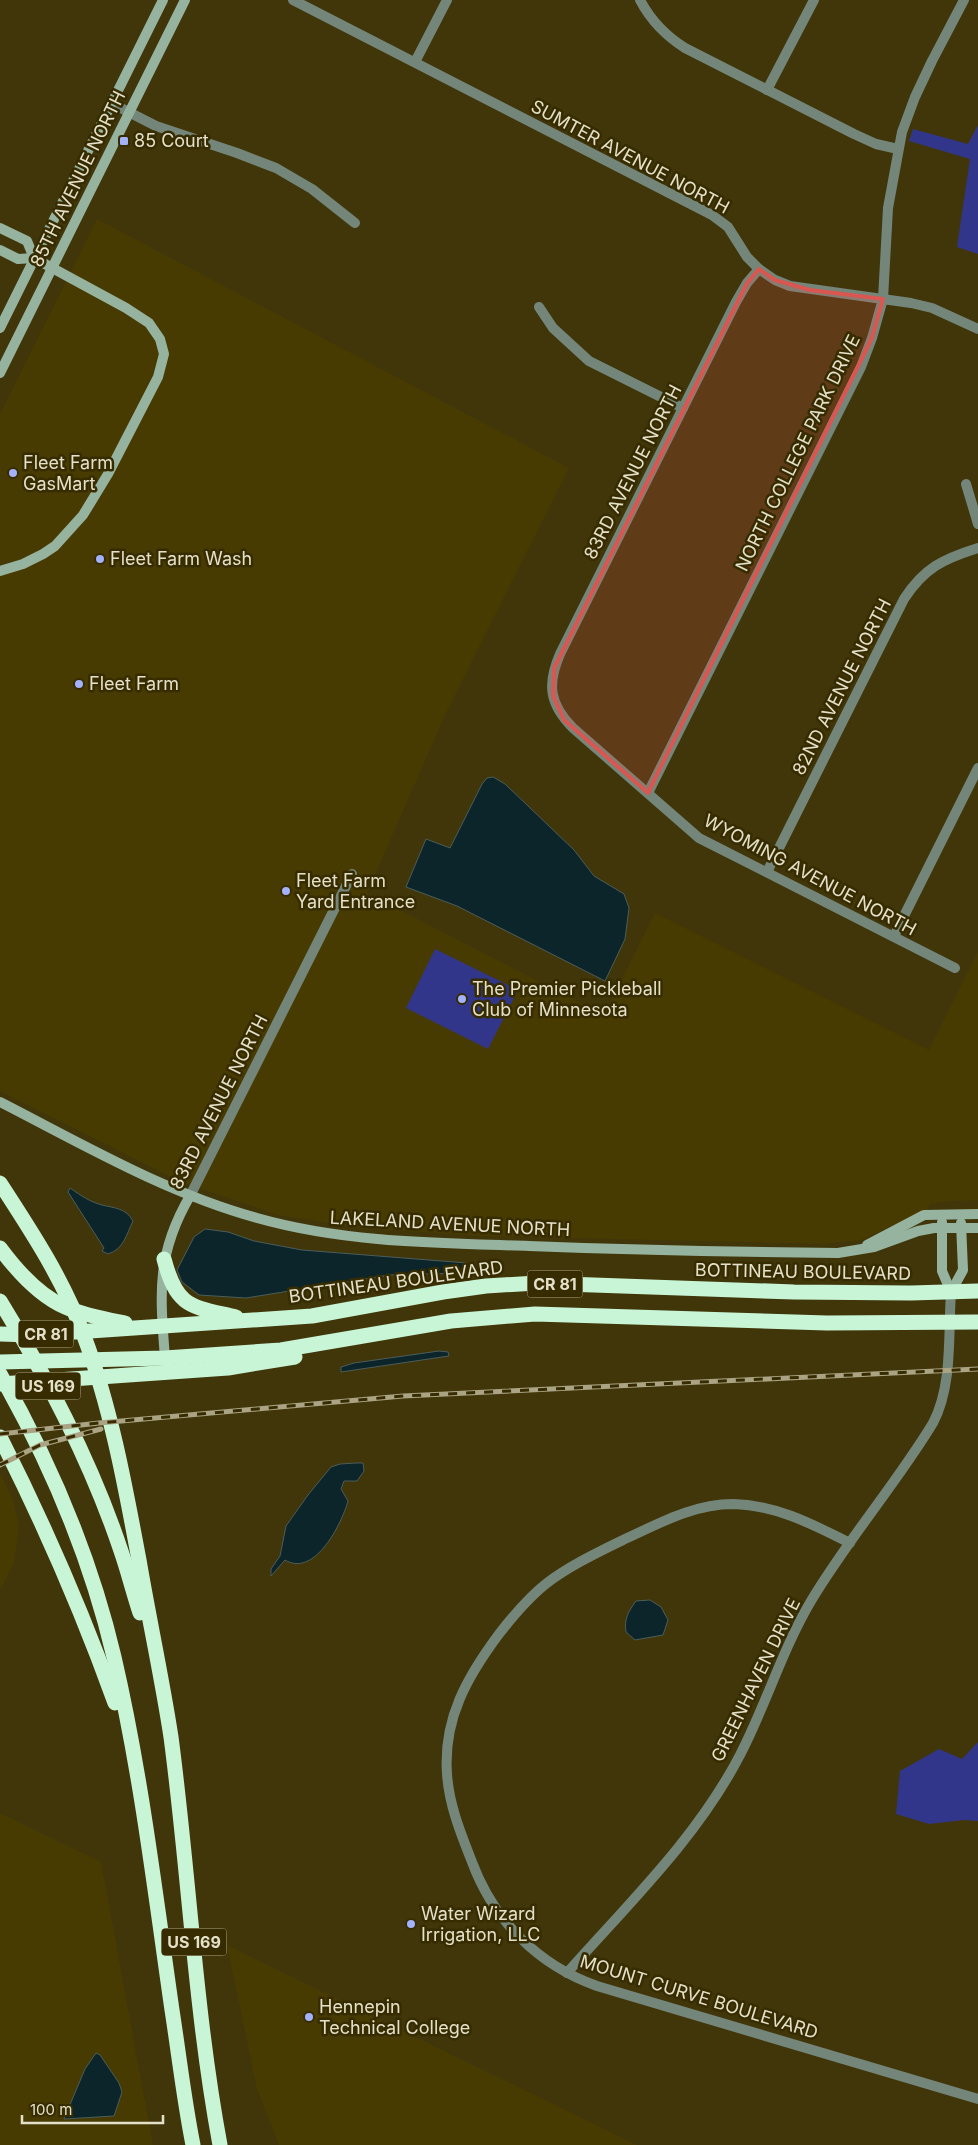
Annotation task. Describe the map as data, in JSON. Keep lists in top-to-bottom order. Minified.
{"streets":{"highway":["BOTTINEAU BOULEVARD","CR 81","US 169"],"street":["SUMTER AVENUE NORTH","85TH AVENUE NORTH","NORTH COLLEGE PARK DRIVE","83RD AVENUE NORTH","82ND AVENUE NORTH","WYOMING AVENUE NORTH","LAKELAND AVENUE NORTH","GREENHAVEN DRIVE","MOUNT CURVE BOULEVARD"]},"crossings":[["SUMTER AVENUE NORTH","NORTH COLLEGE PARK DRIVE"],["SUMTER AVENUE NORTH","83RD AVENUE NORTH"],["NORTH COLLEGE PARK DRIVE","WYOMING AVENUE NORTH"],["83RD AVENUE NORTH","WYOMING AVENUE NORTH"],["83RD AVENUE NORTH","LAKELAND AVENUE NORTH"],["83RD AVENUE NORTH","BOTTINEAU BOULEVARD"],["83RD AVENUE NORTH","CR 81"],["82ND AVENUE NORTH","WYOMING AVENUE NORTH"],["BOTTINEAU BOULEVARD","GREENHAVEN DRIVE"],["CR 81","GREENHAVEN DRIVE"],["GREENHAVEN DRIVE","MOUNT CURVE BOULEVARD"]],"places":{"transit":["85 Court"],"other":["Fleet Farm GasMart","Fleet Farm Wash","Fleet Farm","Fleet Farm Yard Entrance","The Premier Pickleball Club of Minnesota","Water Wizard Irrigation, LLC","Hennepin Technical College"]},"scale_bar":"100 m"}
